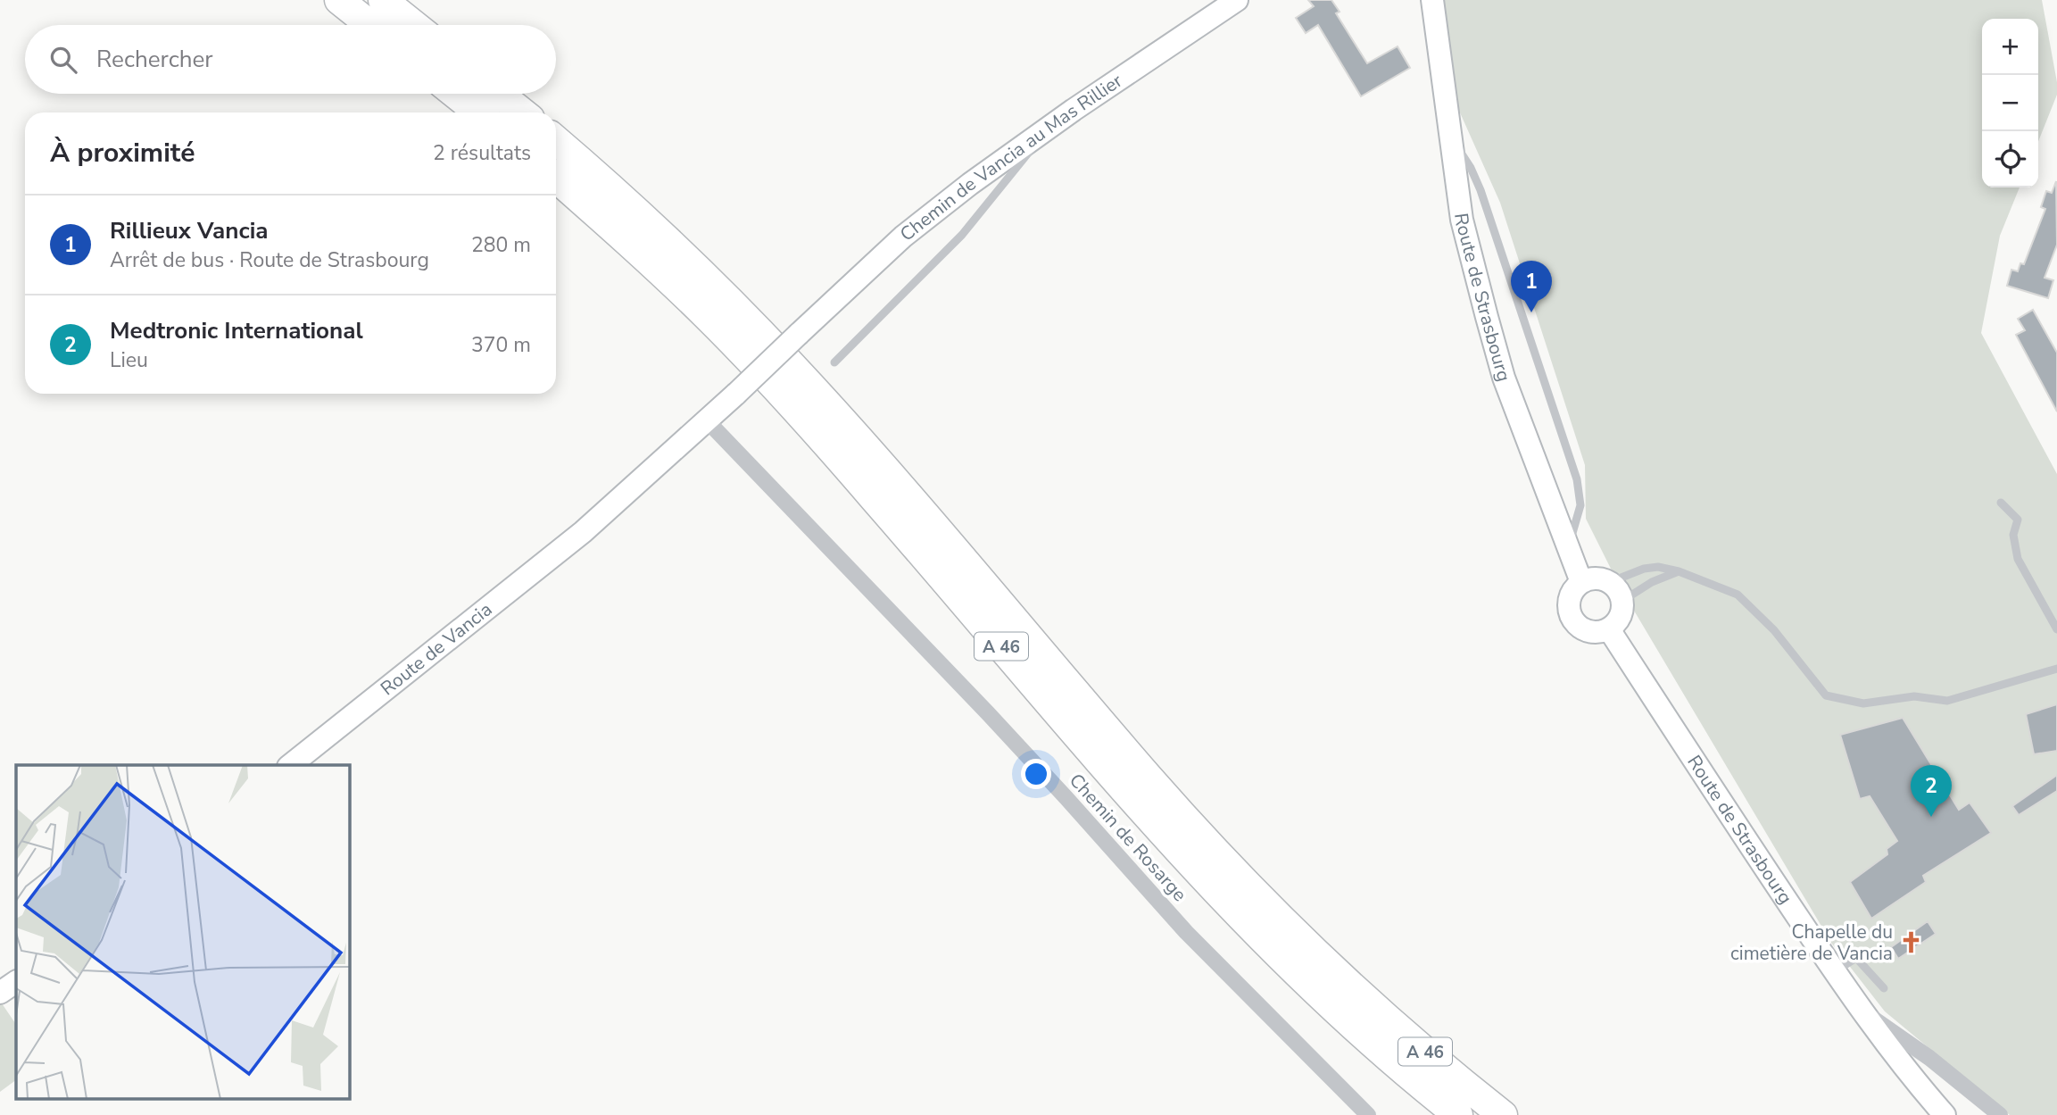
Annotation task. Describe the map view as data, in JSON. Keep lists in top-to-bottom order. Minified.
{"streets":{"highway":["A 46"],"main road":["Chemin de Vancia au Mas Rillier","Route de Strasbourg","Route de Vancia"],"street":["Chemin de Rosarge"]},"crossings":[["Chemin de Vancia au Mas Rillier","Route de Vancia"],["Chemin de Vancia au Mas Rillier","Chemin de Rosarge"],["Route de Vancia","Chemin de Rosarge"]],"places":{"church":["Chapelle du cimetière de Vancia"]},"page":{"map_buttons":["+","−"],"search":"Rechercher","heading":["À proximité","2 résultats"],"list":[{"mark":"1","name":"Rillieux Vancia","note":"Arrêt de bus · Route de Strasbourg","value":"280 m"},{"mark":"2","name":"Medtronic International","note":"Lieu","value":"370 m"}],"pins":["1","2"]}}
